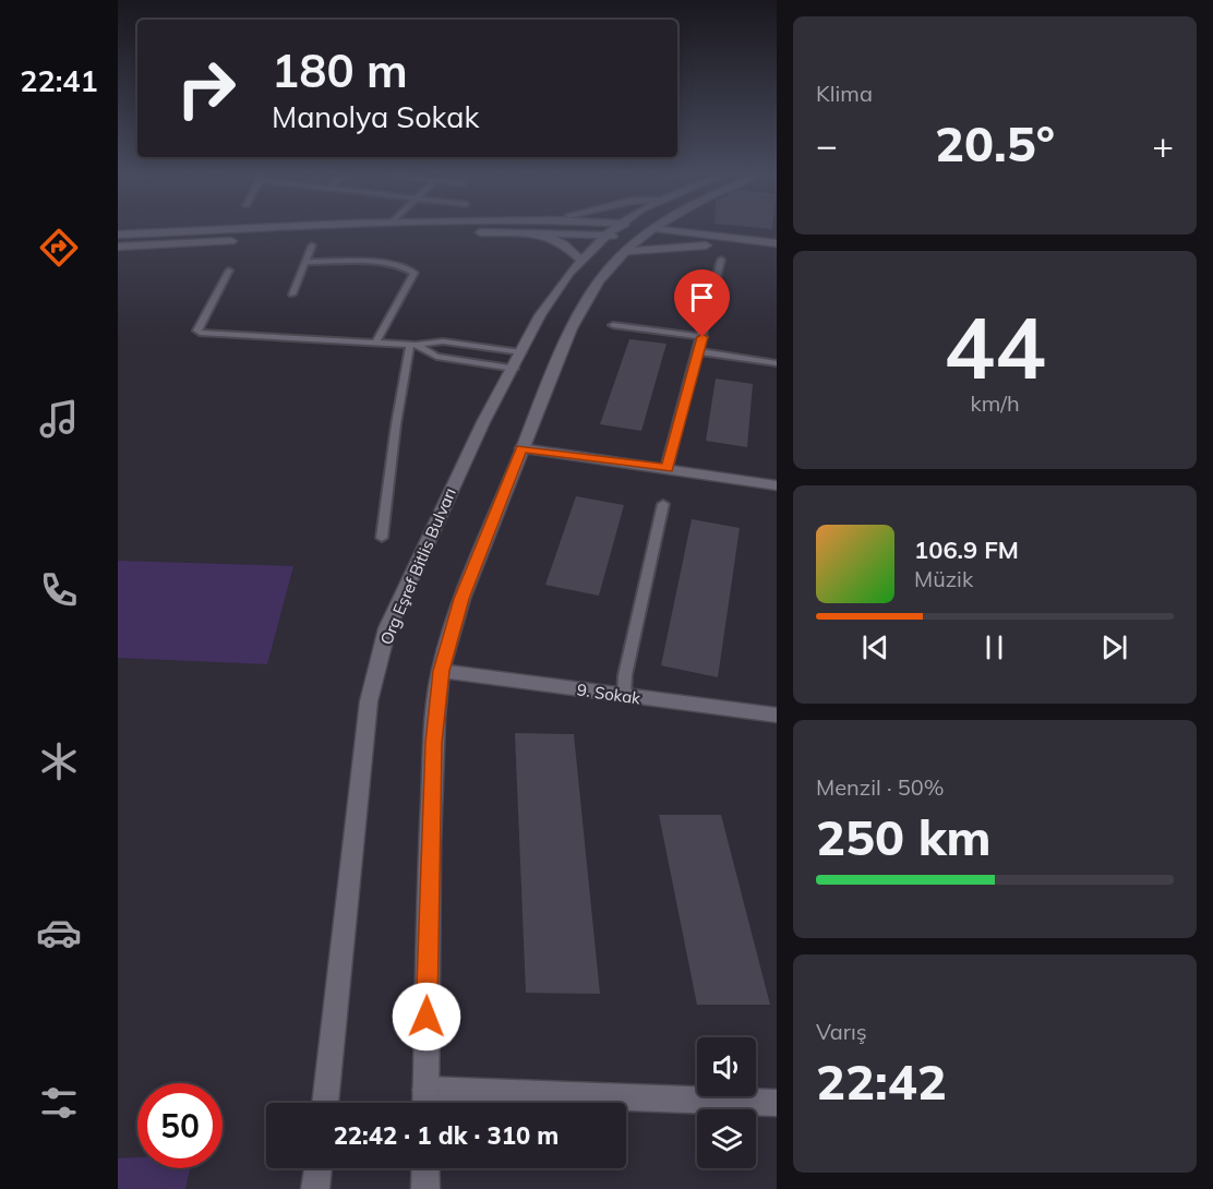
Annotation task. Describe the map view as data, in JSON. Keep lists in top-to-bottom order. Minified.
{"streets":{"main road":["Org Eşref Bitlis Bulvarı","9. Sokak"]},"page":{"tabs":"22:41","tile":["Klima",["44","km/h"],["Menzil · 50%","250 km"],["Varış","22:42"]],"turn":["180 m","Manolya Sokak"],"heat":["−","20.5°","+"],"song":["106.9 FM","Müzik"],"limit":"50","trip":"22:42 · 1 dk · 310 m"}}
